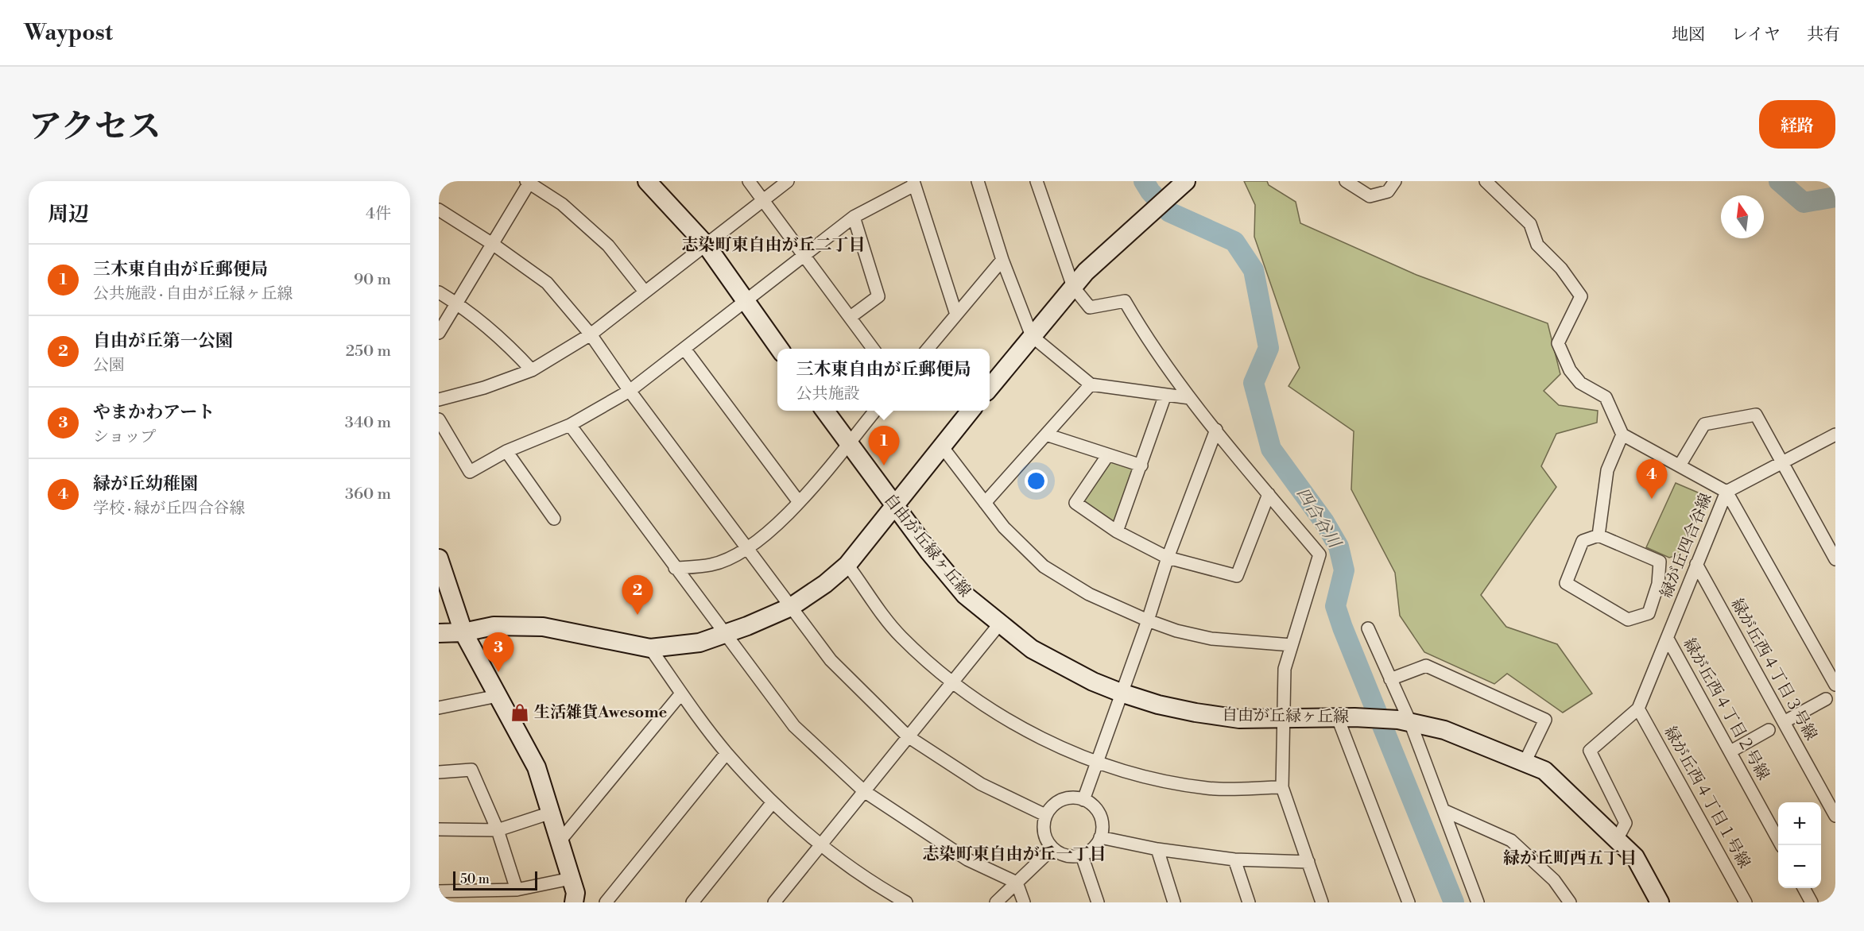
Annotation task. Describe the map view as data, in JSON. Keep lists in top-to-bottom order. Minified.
{"streets":{"street":["自由が丘緑ヶ丘線","緑が丘四合谷線","緑が丘西４丁目３号線","緑が丘西４丁目２号線","緑が丘西４丁目１号線"]},"crossings":[["自由が丘緑ヶ丘線","緑が丘四合谷線"],["緑が丘四合谷線","緑が丘西４丁目３号線"],["緑が丘四合谷線","緑が丘西４丁目２号線"],["緑が丘四合谷線","緑が丘西４丁目１号線"]],"districts":["志染町東自由が丘二丁目","志染町東自由が丘一丁目","緑が丘町西五丁目"],"water":["四合谷川"],"places":{"shop":["生活雑貨Awesome"]},"scale_bar":"50 m","north":"top","page":{"header":"Waypost","nav":["地図","レイヤ","共有"],"title":"アクセス","buttons":"経路","heading":["周辺","4件"],"list":[{"mark":"1","name":"三木東自由が丘郵便局","note":"公共施設 · 自由が丘緑ヶ丘線","value":"90 m"},{"mark":"2","name":"自由が丘第一公園","note":"公園","value":"250 m"},{"mark":"3","name":"やまかわアート","note":"ショップ","value":"340 m"},{"mark":"4","name":"緑が丘幼稚園","note":"学校 · 緑が丘四合谷線","value":"360 m"}],"popup":["三木東自由が丘郵便局","公共施設"],"pins":["1","4","2","3"],"map_buttons":["+","−"],"scale":"50 m"}}
